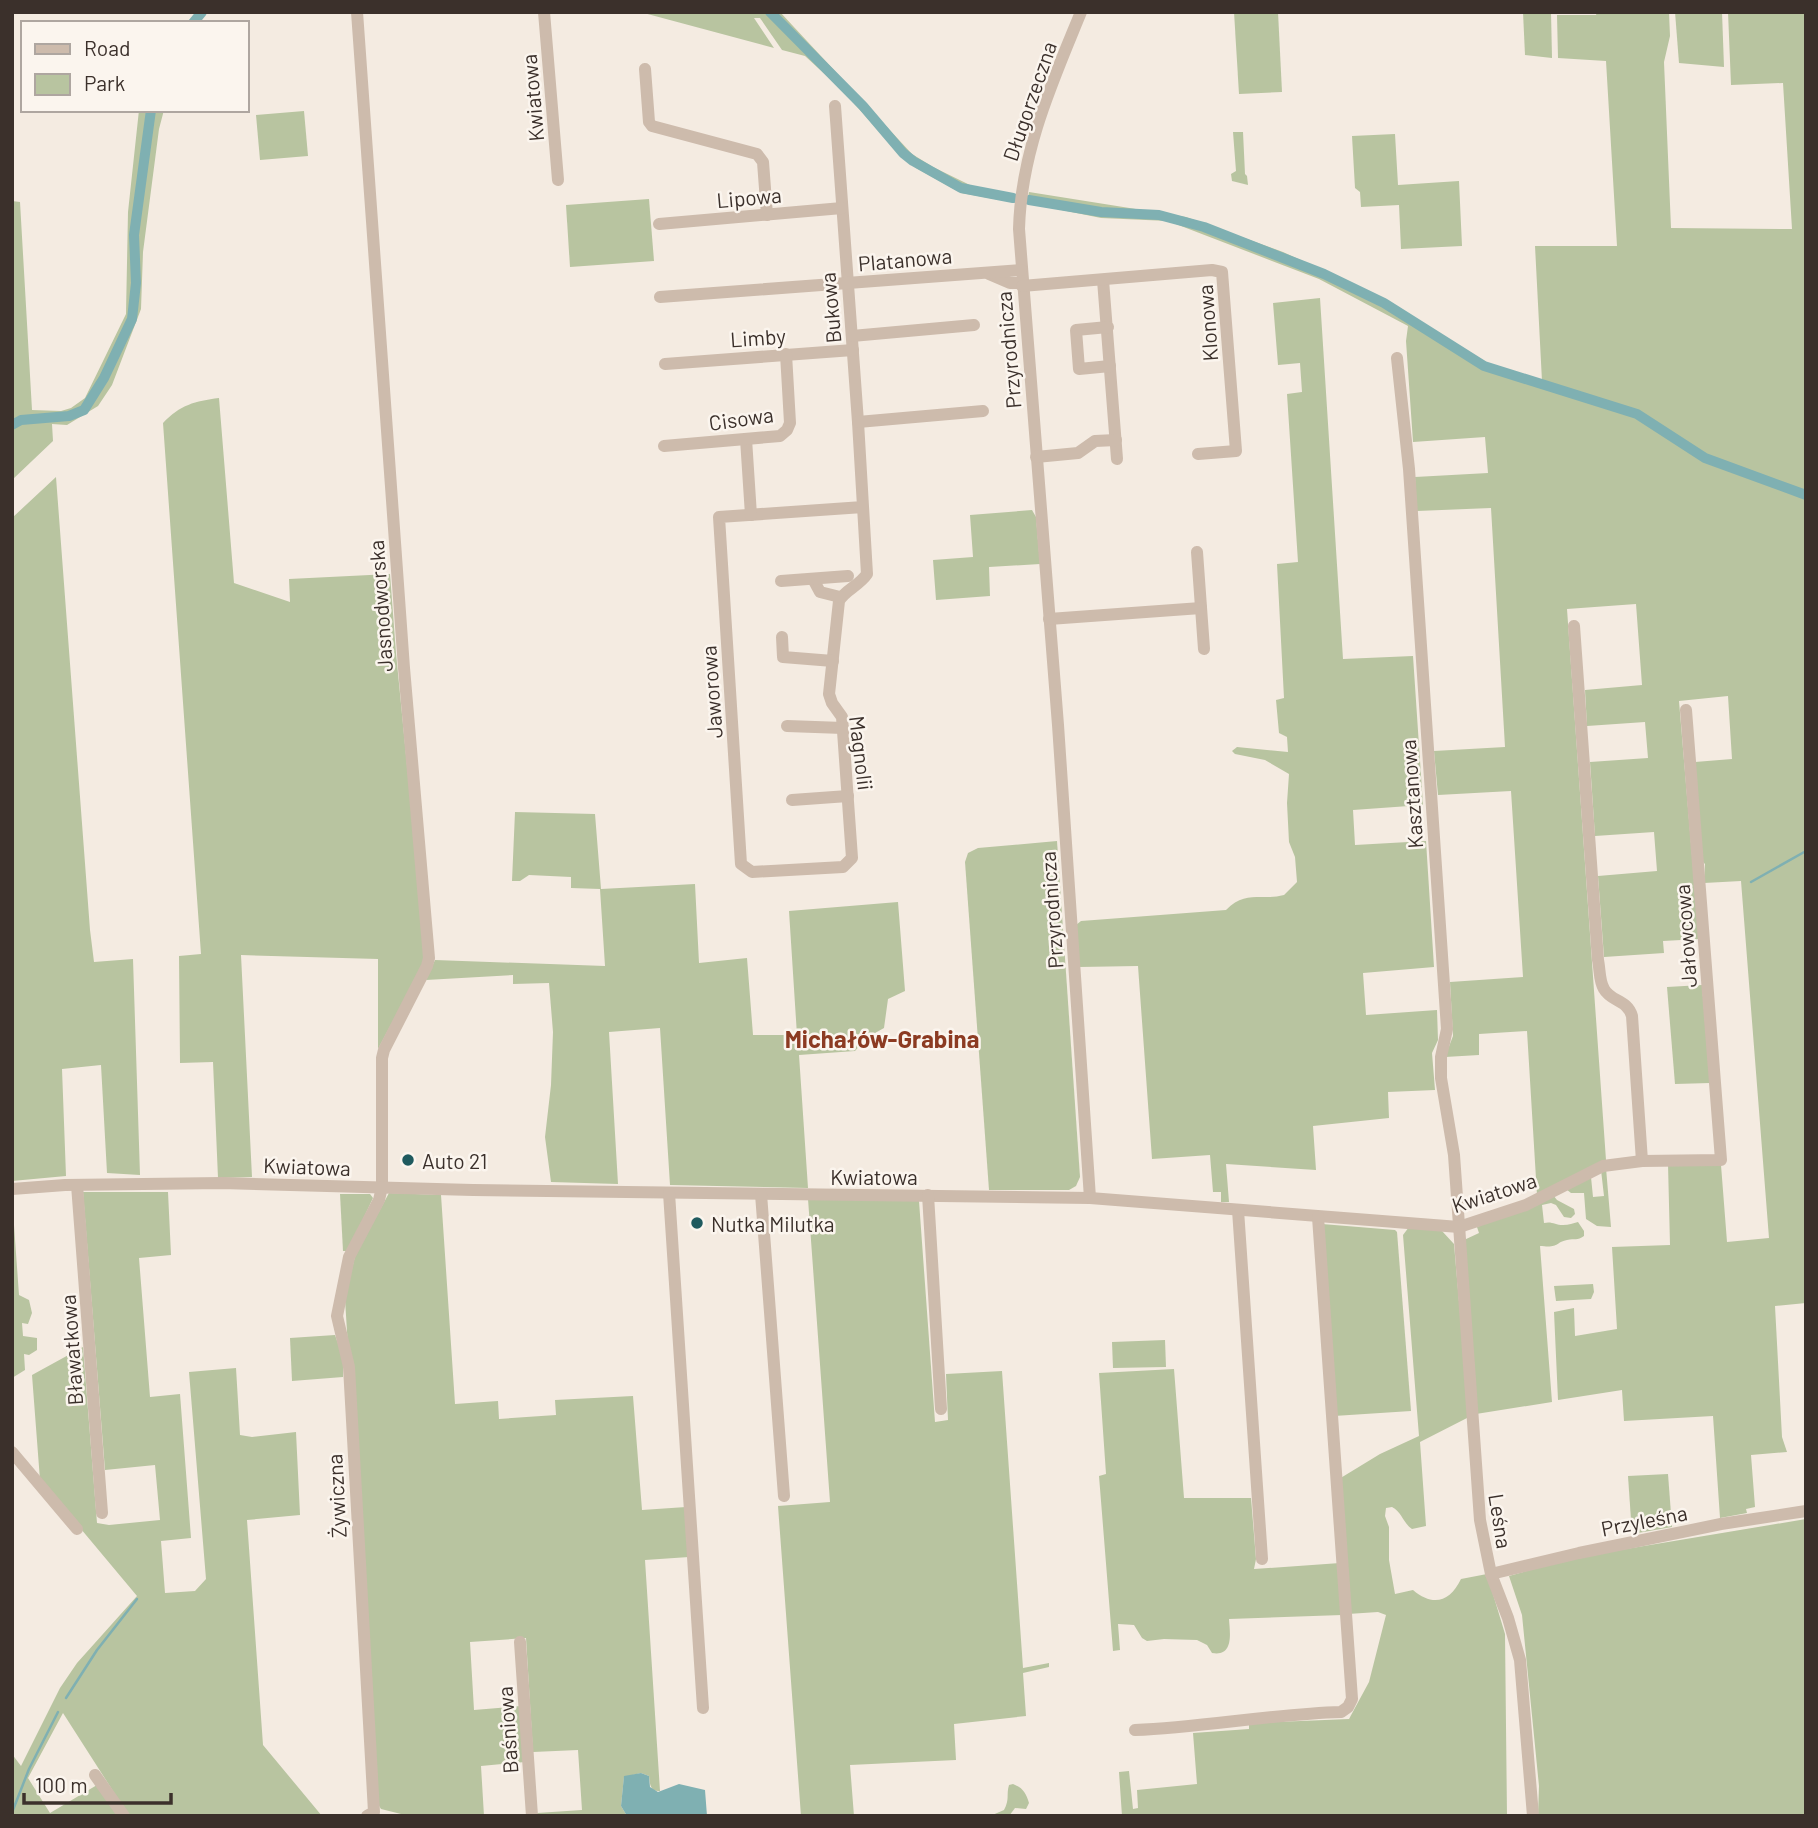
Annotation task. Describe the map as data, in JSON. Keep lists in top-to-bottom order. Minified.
{"streets":{"street":["Kwiatowa","Długorzeczna","Lipowa","Platanowa","Bukowa","Klonowa","Limby","Przyrodnicza","Cisowa","Jasnodworska","Jaworowa","Magnolii","Kasztanowa","Jałowcowa","Bławatkowa","Żywiczna","Przyleśna","Leśna","Baśniowa"]},"crossings":[["Kwiatowa","Przyrodnicza"],["Kwiatowa","Jasnodworska"],["Kwiatowa","Kasztanowa"],["Kwiatowa","Jałowcowa"],["Kwiatowa","Bławatkowa"],["Kwiatowa","Żywiczna"],["Kwiatowa","Leśna"],["Długorzeczna","Przyrodnicza"],["Lipowa","Bukowa"],["Platanowa","Bukowa"],["Platanowa","Klonowa"],["Platanowa","Przyrodnicza"],["Bukowa","Limby"],["Klonowa","Przyrodnicza"],["Limby","Cisowa"],["Jasnodworska","Żywiczna"],["Jaworowa","Magnolii"],["Kasztanowa","Leśna"],["Przyleśna","Leśna"]],"districts":["Michałów-Grabina"],"places":["Auto 21","Nutka Milutka"],"legend":["Road","Park"],"scale_bar":"100 m"}
